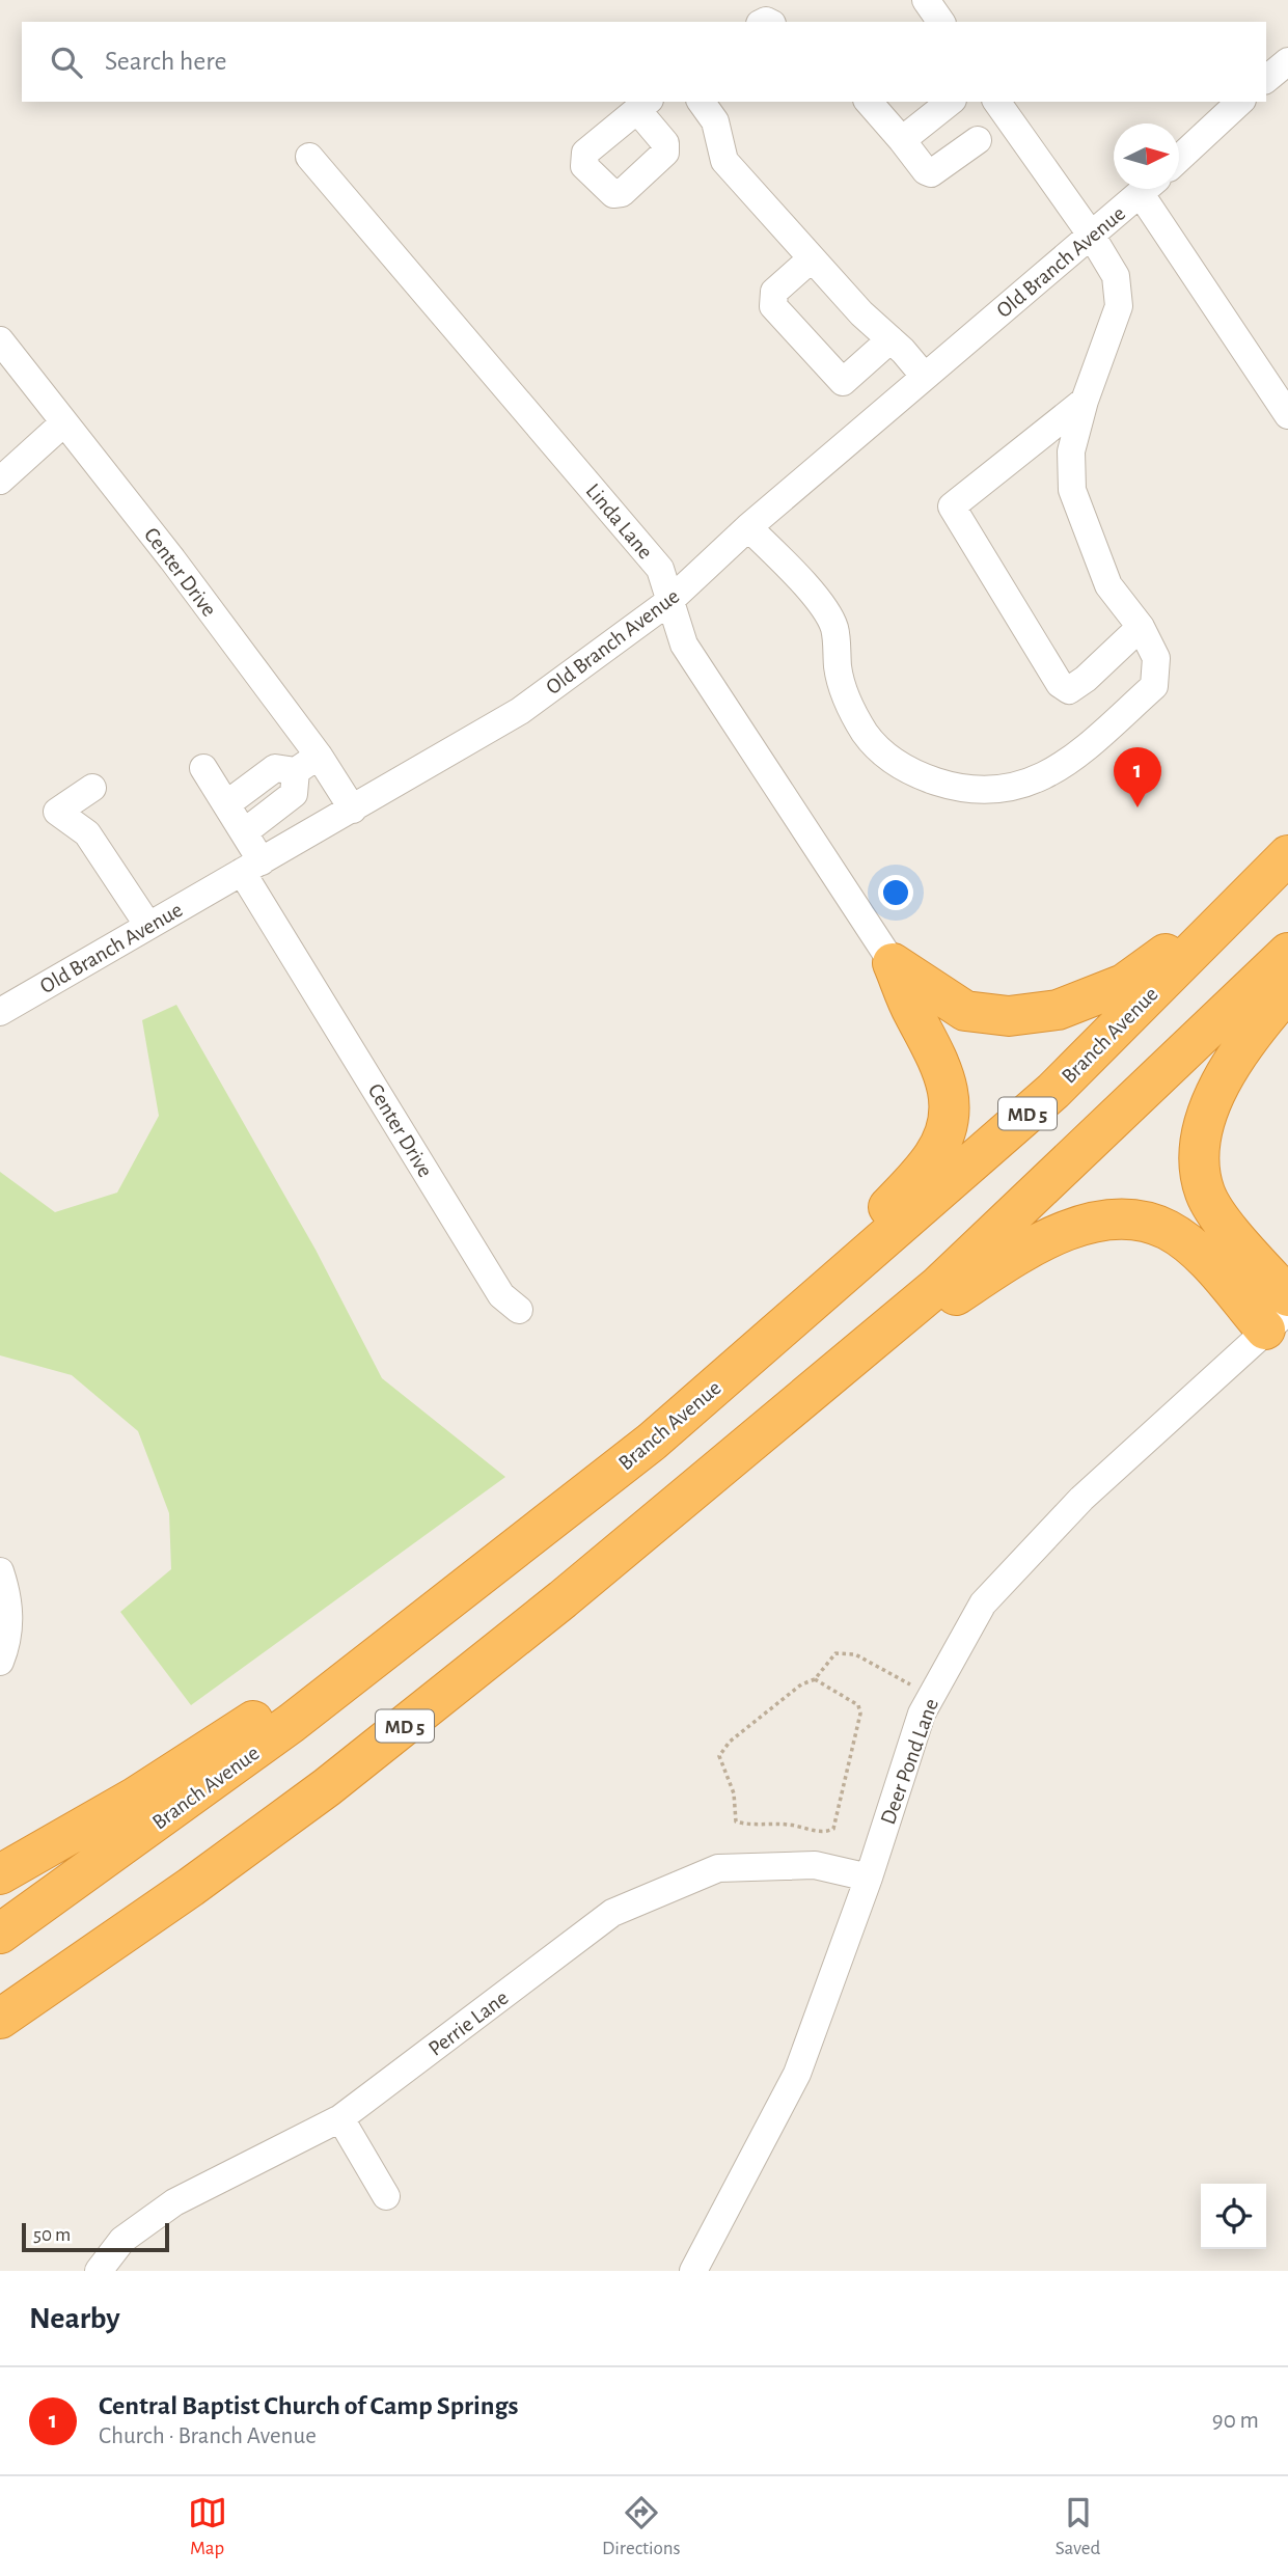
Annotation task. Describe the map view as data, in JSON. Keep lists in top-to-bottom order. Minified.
{"streets":{"highway":["Branch Avenue","MD 5"],"street":["Old Branch Avenue","Linda Lane","Center Drive","Deer Pond Lane","Perrie Lane"]},"crossings":[["Old Branch Avenue","Linda Lane"],["Old Branch Avenue","Center Drive"],["Deer Pond Lane","Perrie Lane"]],"scale_bar":"50 m","north":"right","page":{"search":"Search here","pins":"1","scale":"50 m","heading":"Nearby","list":[{"mark":"1","name":"Central Baptist Church of Camp Springs","note":"Church · Branch Avenue","value":"90 m"}],"nav":["Map","Directions","Saved"]}}
